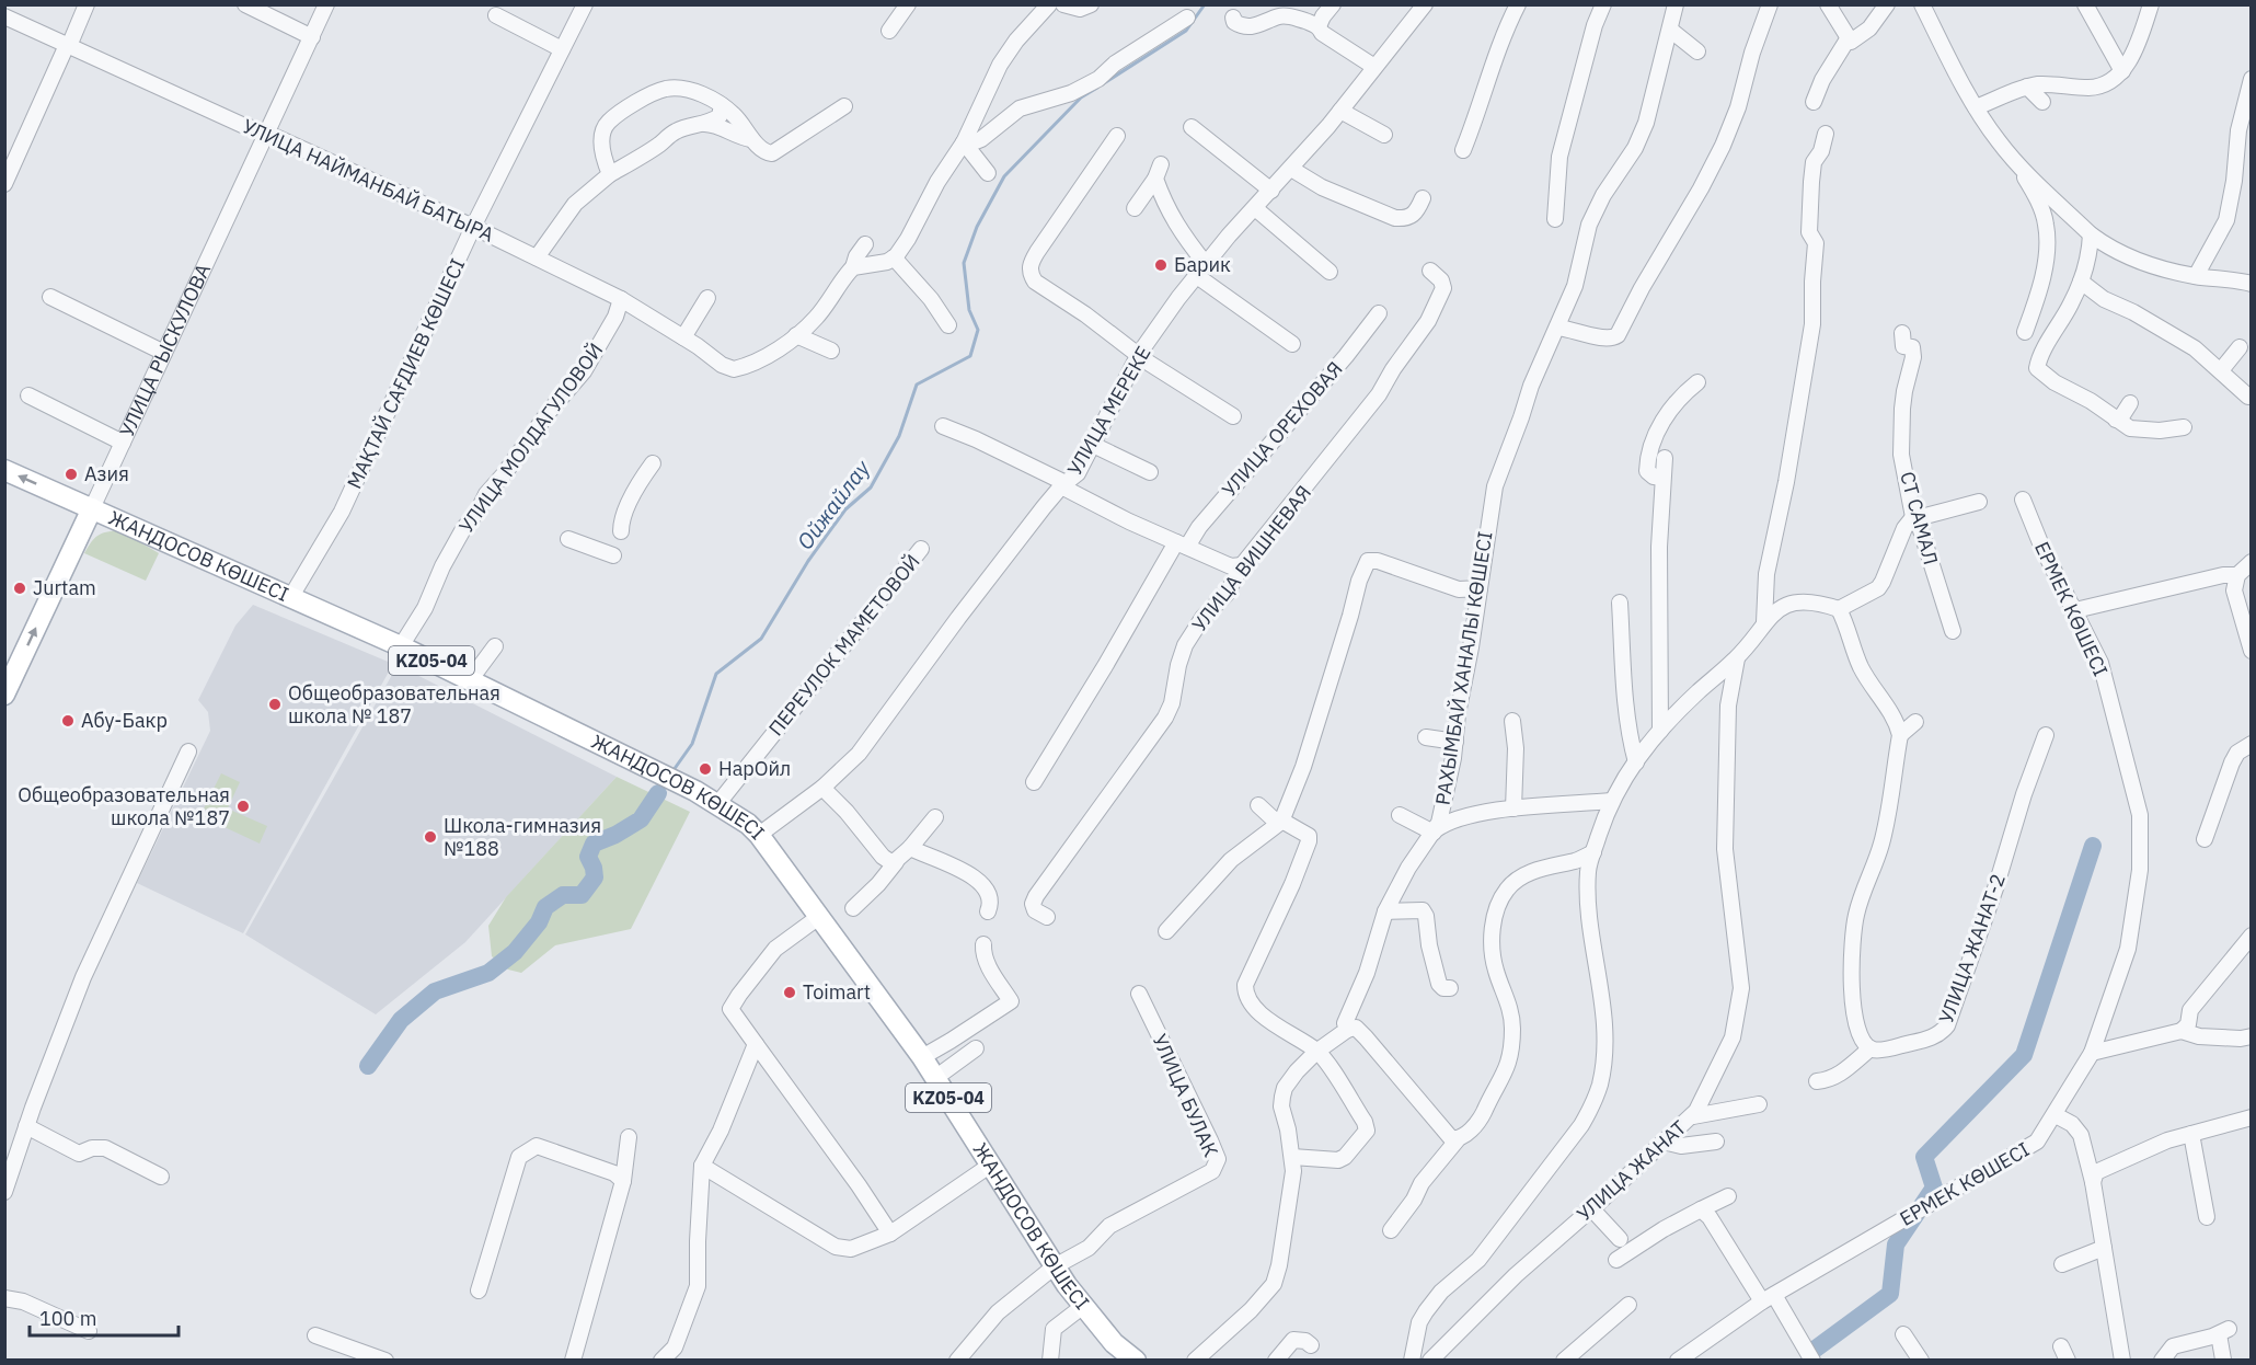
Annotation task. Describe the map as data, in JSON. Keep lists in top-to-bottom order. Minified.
{"streets":{"main road":["УЛИЦА РЫСКУЛОВА","ЖАНДОСОВ КӨШЕСІ","KZ05-04"],"street":["УЛИЦА НАЙМАНБАЙ БАТЫРА","МАҚТАЙ САҒДИЕВ КӨШЕСІ","УЛИЦА МЕРЕКЕ","УЛИЦА ОРЕХОВАЯ","УЛИЦА МОЛДАГУЛОВОЙ","СТ САМАЛ","УЛИЦА ВИШНЕВАЯ","ЕРМЕК КӨШЕСІ","ПЕРЕУЛОК МАМЕТОВОЙ","РАХЫМБАЙ ХАНАЛЫ КӨШЕСІ","УЛИЦА ЖАНАТ-2","УЛИЦА БУЛАК","УЛИЦА ЖАНАТ"]},"crossings":[["УЛИЦА НАЙМАНБАЙ БАТЫРА","УЛИЦА РЫСКУЛОВА"],["УЛИЦА НАЙМАНБАЙ БАТЫРА","МАҚТАЙ САҒДИЕВ КӨШЕСІ"],["УЛИЦА НАЙМАНБАЙ БАТЫРА","УЛИЦА МОЛДАГУЛОВОЙ"],["УЛИЦА РЫСКУЛОВА","ЖАНДОСОВ КӨШЕСІ"],["МАҚТАЙ САҒДИЕВ КӨШЕСІ","ЖАНДОСОВ КӨШЕСІ"],["УЛИЦА МЕРЕКЕ","ЖАНДОСОВ КӨШЕСІ"],["УЛИЦА МОЛДАГУЛОВОЙ","ЖАНДОСОВ КӨШЕСІ"],["ЖАНДОСОВ КӨШЕСІ","ПЕРЕУЛОК МАМЕТОВОЙ"],["ЖАНДОСОВ КӨШЕСІ","УЛИЦА БУЛАК"]],"water":["Ойжайлау"],"places":["Барик","Азия","Jurtam","Общеобразовательная школа № 187","Абу-Бакр","НарОйл","Общеобразовательная школа №187","Школа-гимназия №188","Toimart"],"scale_bar":"100 m"}
